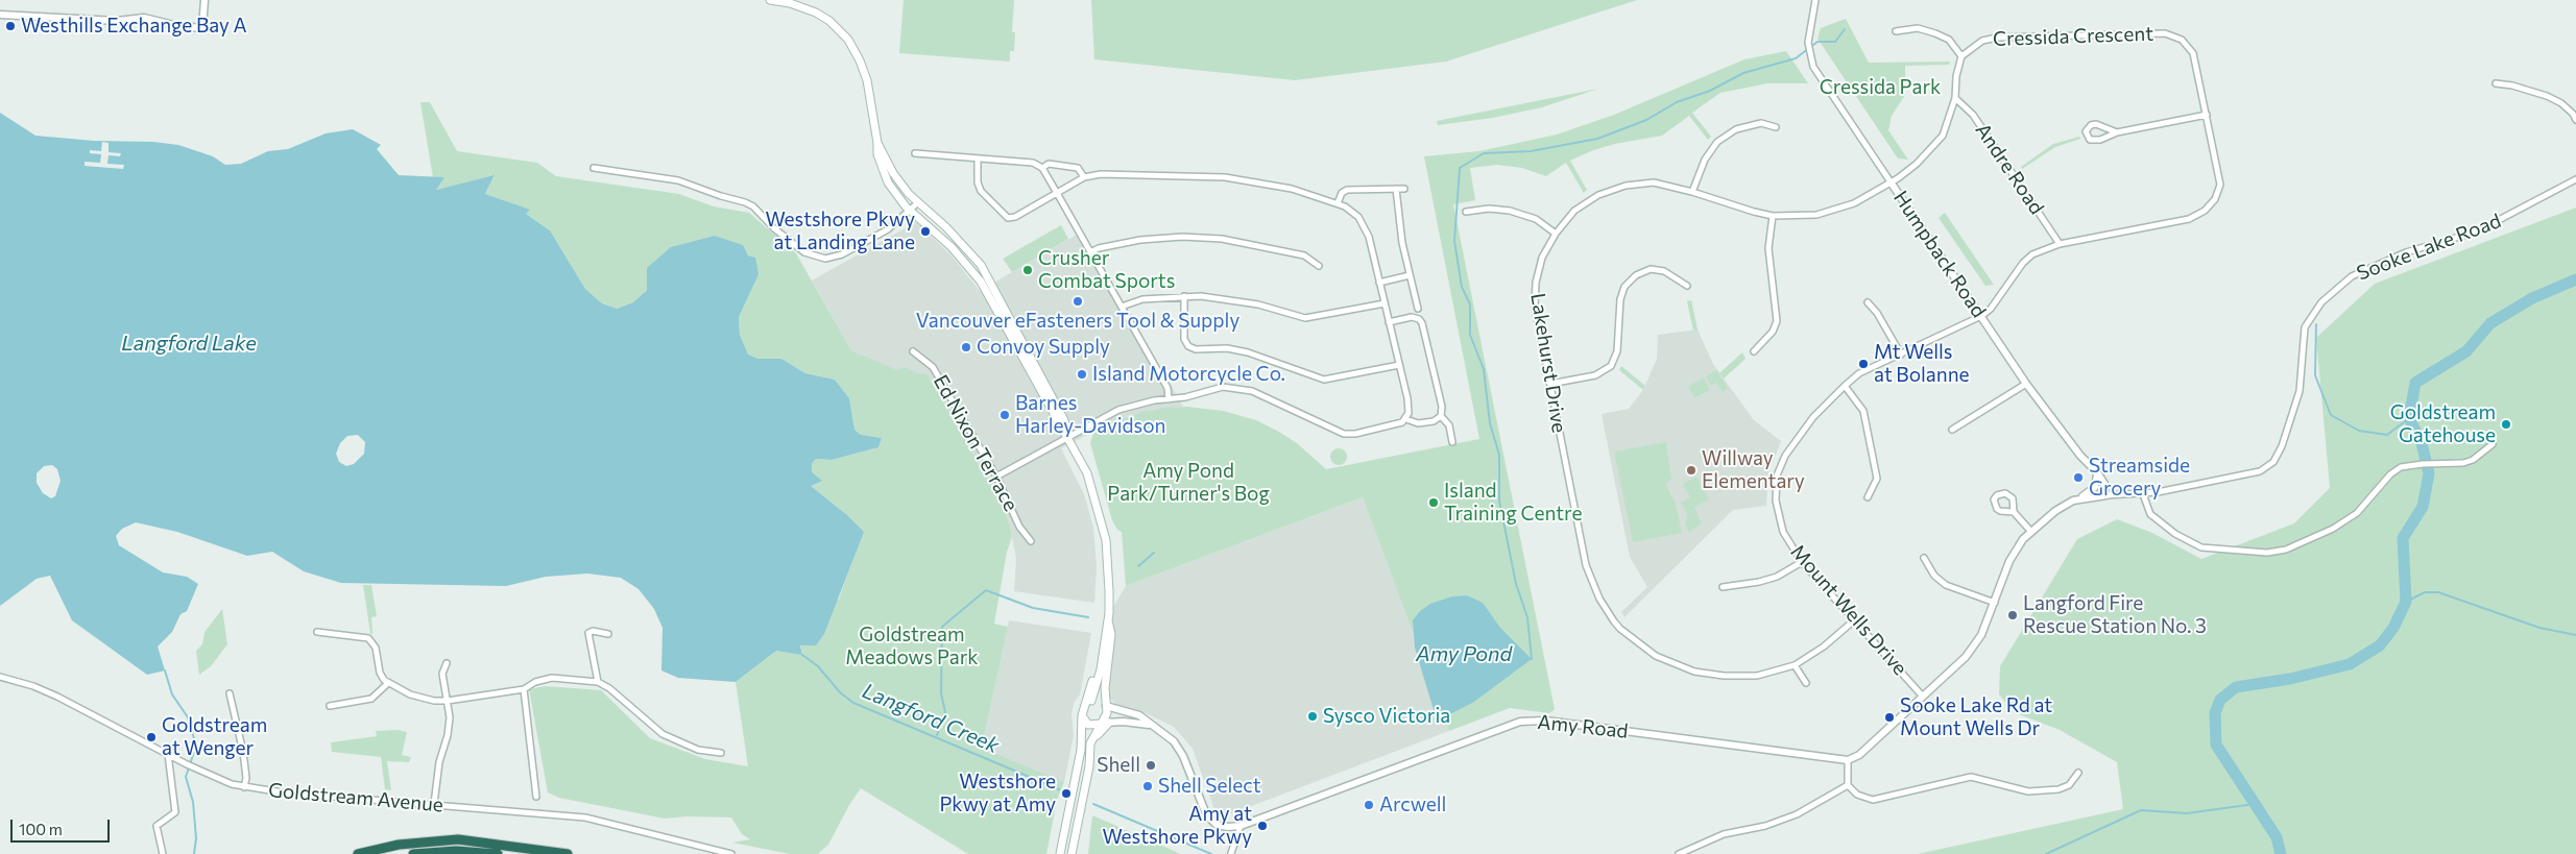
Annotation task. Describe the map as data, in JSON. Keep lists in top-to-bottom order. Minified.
{"streets":{"street":["Cressida Crescent","Andre Road","Sooke Lake Road","Humpback Road","Lakehurst Drive","Ed Nixon Terrace","Mount Wells Drive","Amy Road","Goldstream Avenue"]},"crossings":[["Cressida Crescent","Andre Road"],["Cressida Crescent","Humpback Road"],["Cressida Crescent","Mount Wells Drive"],["Sooke Lake Road","Humpback Road"],["Sooke Lake Road","Mount Wells Drive"],["Sooke Lake Road","Amy Road"],["Humpback Road","Lakehurst Drive"],["Humpback Road","Mount Wells Drive"],["Lakehurst Drive","Mount Wells Drive"]],"water":["Langford Lake","Amy Pond","Langford Creek"],"parks":["Cressida Park","Amy Pond Park/Turner's Bog","Goldstream Meadows Park"],"places":["Westhills Exchange Bay A","Westshore Pkwy at Landing Lane","Crusher Combat Sports","Vancouver eFasteners Tool & Supply","Convoy Supply","Mt Wells at Bolanne","Island Motorcycle Co.","Barnes Harley-Davidson","Goldstream Gatehouse","Willway Elementary","Streamside Grocery","Island Training Centre","Langford Fire Rescue Station No. 3","Sysco Victoria","Sooke Lake Rd at Mount Wells Dr","Goldstream at Wenger","Shell","Shell Select","Westshore Pkwy at Amy","Arcwell","Amy at Westshore Pkwy"],"scale_bar":"100 m"}
